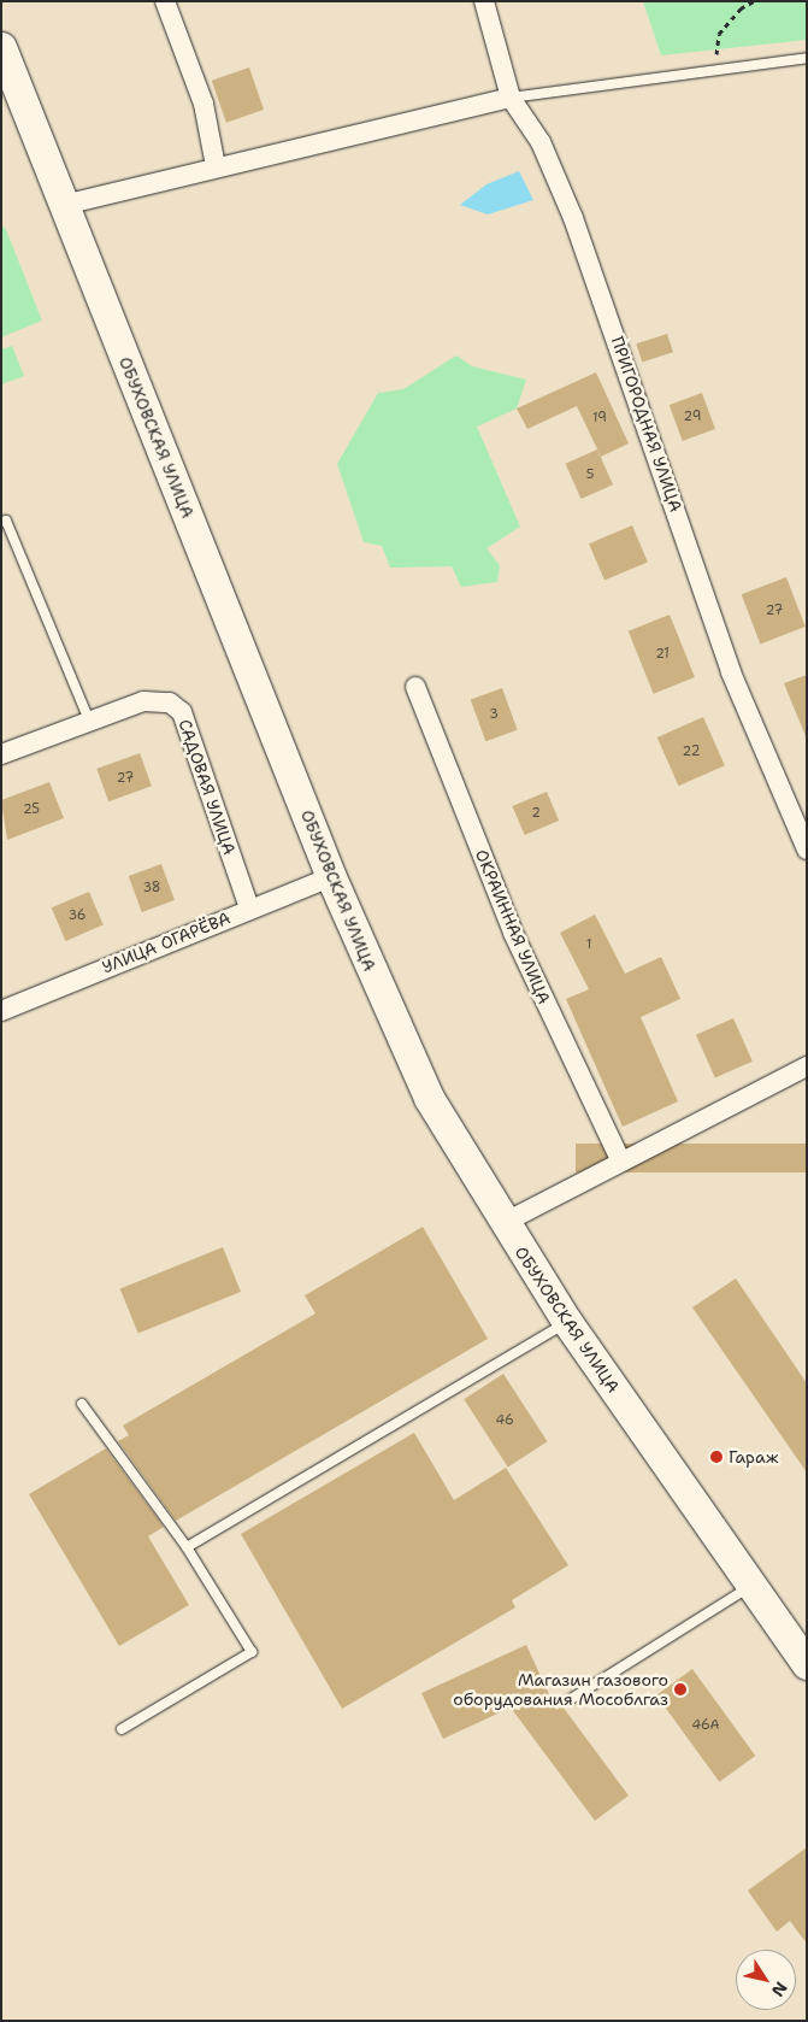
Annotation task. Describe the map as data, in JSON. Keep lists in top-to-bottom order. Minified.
{"streets":{"main road":["ОБУХОВСКАЯ УЛИЦА"],"street":["ПРИГОРОДНАЯ УЛИЦА","САДОВАЯ УЛИЦА","ОКРАИННАЯ УЛИЦА","УЛИЦА ОГАРЁВА"]},"crossings":[["ОБУХОВСКАЯ УЛИЦА","УЛИЦА ОГАРЁВА"],["САДОВАЯ УЛИЦА","УЛИЦА ОГАРЁВА"]],"places":["Гараж","Магазин газового оборудования Мособлгаз"],"house_numbers":["29","19","5","27","21","3","22","27","25","2","38","36","1","46","46А"],"north":"bottom right"}
